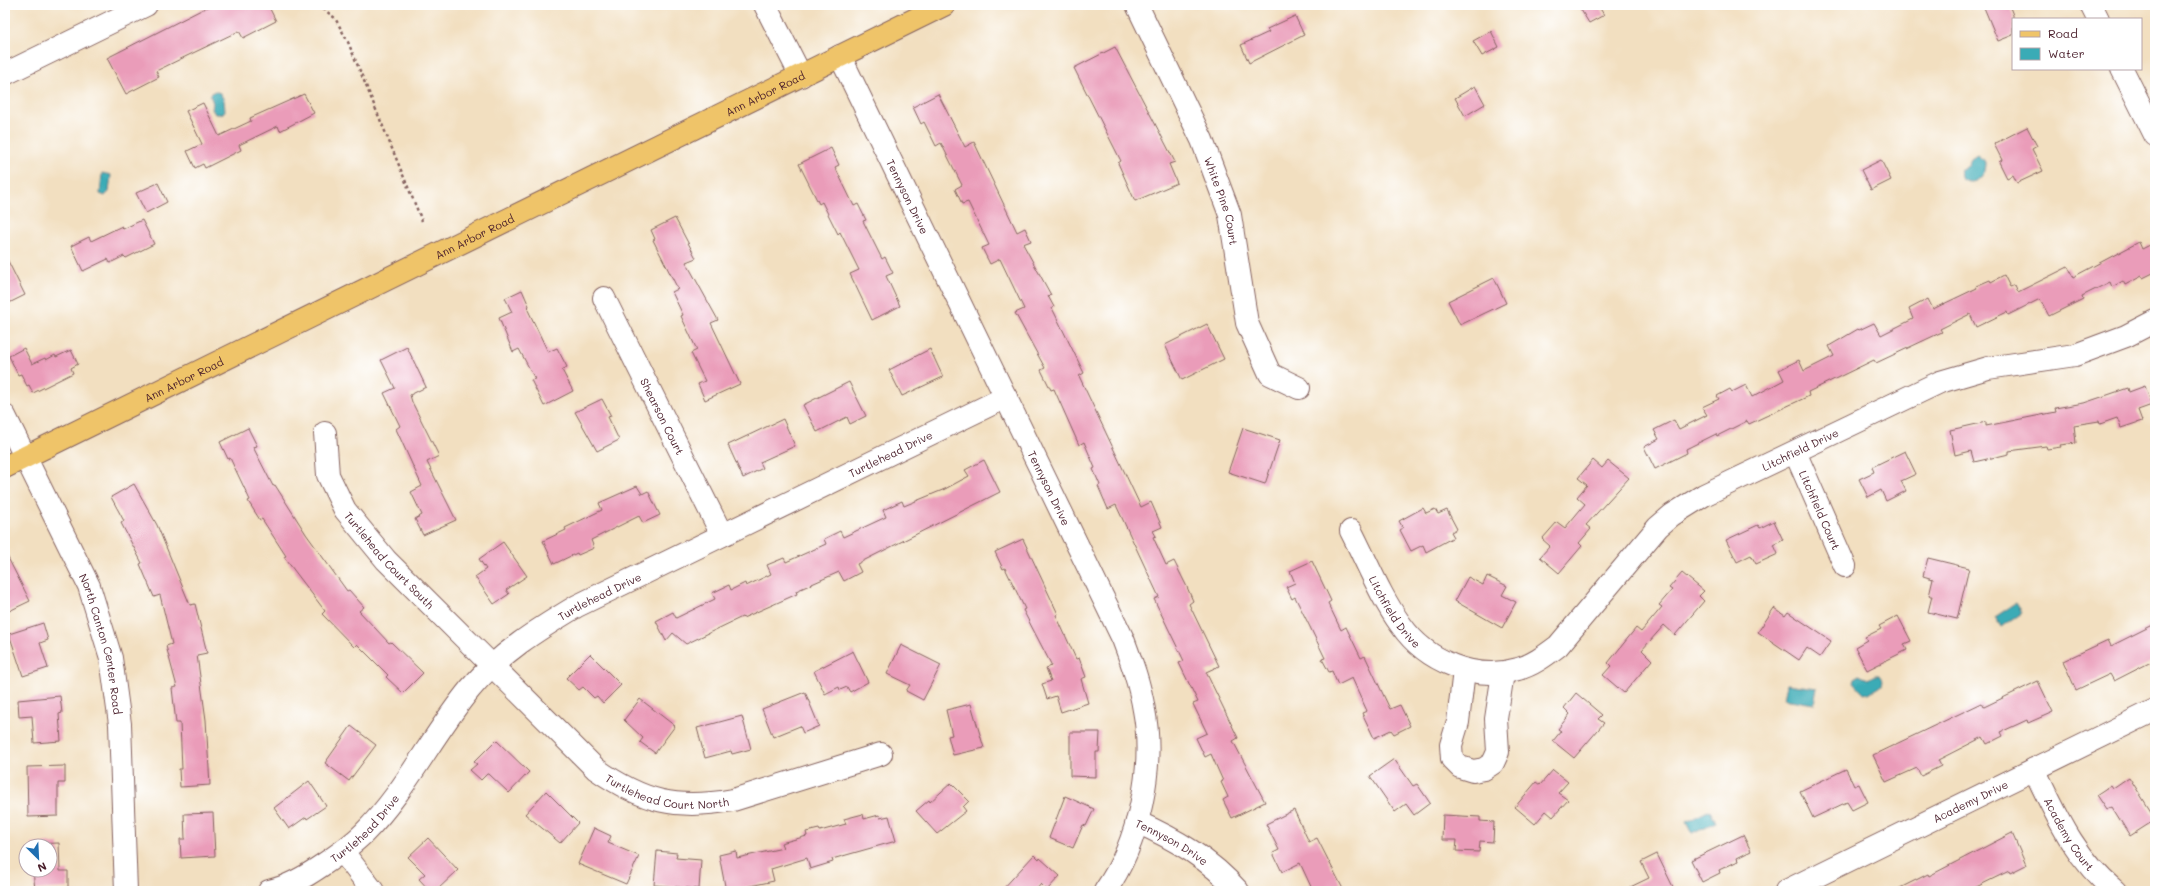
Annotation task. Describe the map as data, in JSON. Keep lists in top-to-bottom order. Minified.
{"streets":{"main road":["Ann Arbor Road"],"street":["Tennyson Drive","White Pine Court","Shearson Court","Litchfield Drive","Turtlehead Drive","Litchfield Court","Turtlehead Court South","North Canton Center Road","Turtlehead Court North","Academy Drive","Academy Court"]},"crossings":[["Ann Arbor Road","Tennyson Drive"],["Ann Arbor Road","North Canton Center Road"],["Tennyson Drive","Turtlehead Drive"],["Shearson Court","Turtlehead Drive"],["Litchfield Drive","Litchfield Court"],["Turtlehead Drive","Turtlehead Court South"],["Turtlehead Drive","Turtlehead Court North"],["Turtlehead Court South","Turtlehead Court North"],["Academy Drive","Academy Court"]],"legend":["Road","Water"],"north":"bottom right"}
